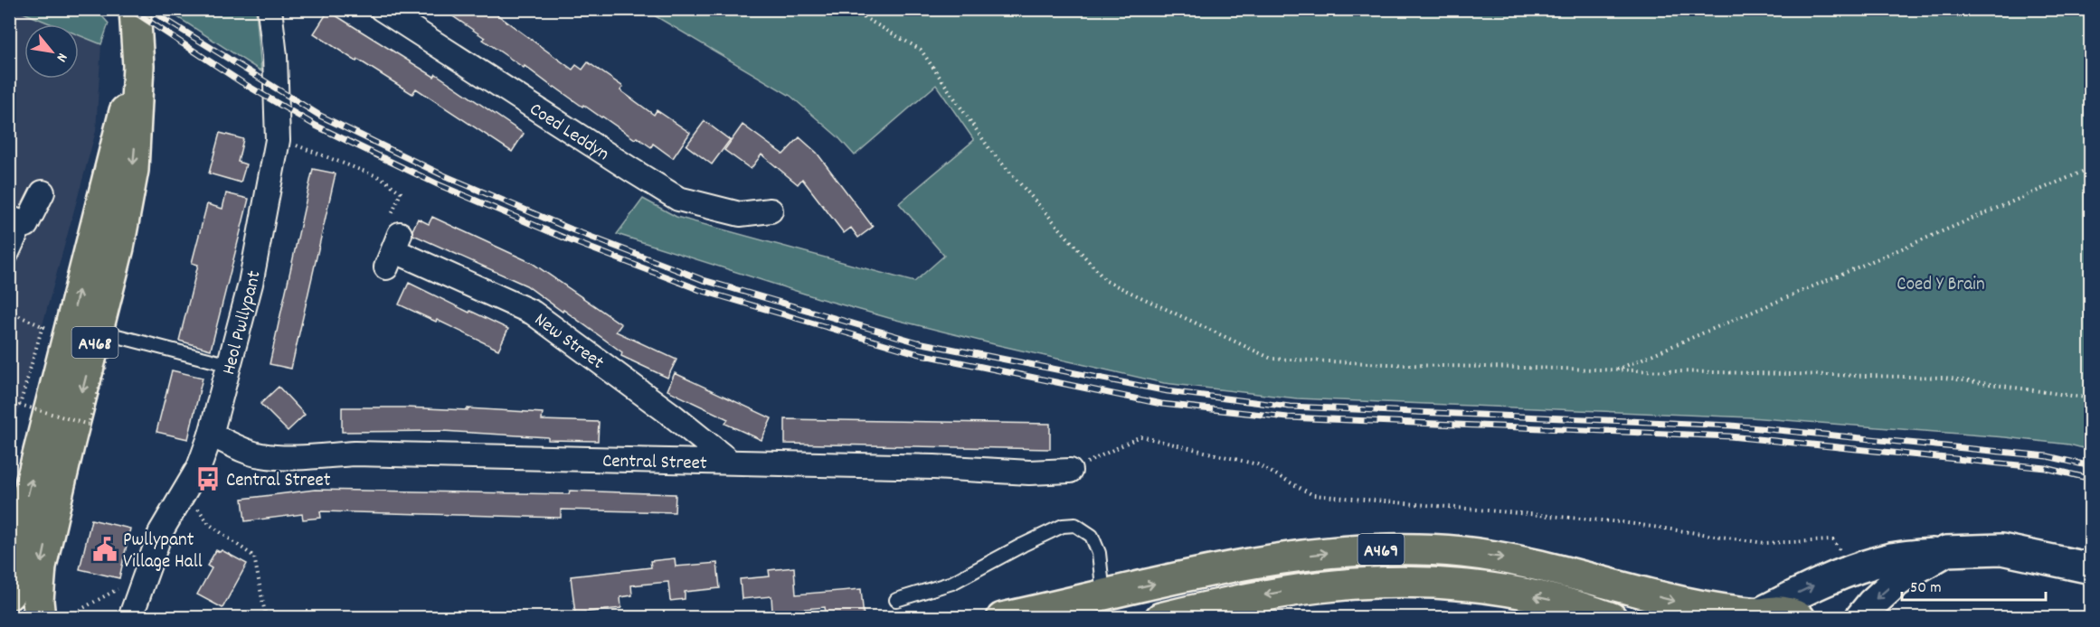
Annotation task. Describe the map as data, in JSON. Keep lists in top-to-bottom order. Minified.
{"streets":{"main road":["A468","A469"],"street":["Coed Leddyn","Heol Pwllypant","New Street","Central Street"]},"crossings":[["Heol Pwllypant","Central Street"],["New Street","Central Street"]],"parks":["Coed Y Brain"],"places":{"bus stop":["Central Street"],"public building":["Pwllypant Village Hall"]},"scale_bar":"50 m","north":"bottom right"}
